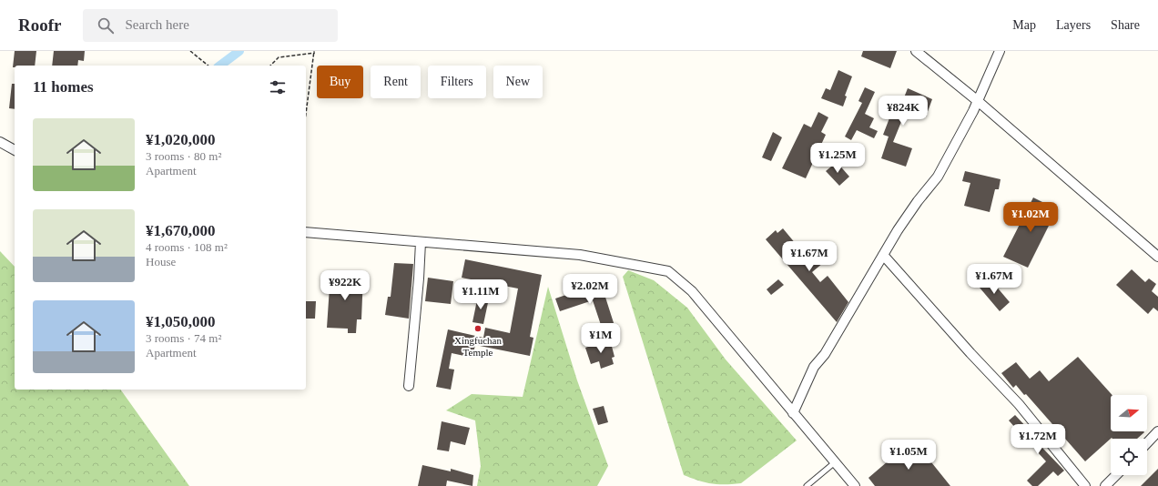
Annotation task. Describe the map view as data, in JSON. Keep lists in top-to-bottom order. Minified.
{"places":["Xingfuchan Temple"],"north":"right","page":{"header":"Roofr","search":"Search here","nav":["Map","Layers","Share"],"chip":["Buy","Rent","Filters","New"],"heading":"11 homes","price":["¥824K","¥1.25M","¥1.02M","¥1.67M","¥1.67M","¥922K","¥2.02M","¥1.11M","¥1M","¥1.72M","¥1.05M"],"list":[{"name":"¥1,020,000","note":"3 rooms · 80 m² · Apartment"},{"name":"¥1,670,000","note":"4 rooms · 108 m² · House"},{"name":"¥1,050,000","note":"3 rooms · 74 m² · Apartment"}]}}
